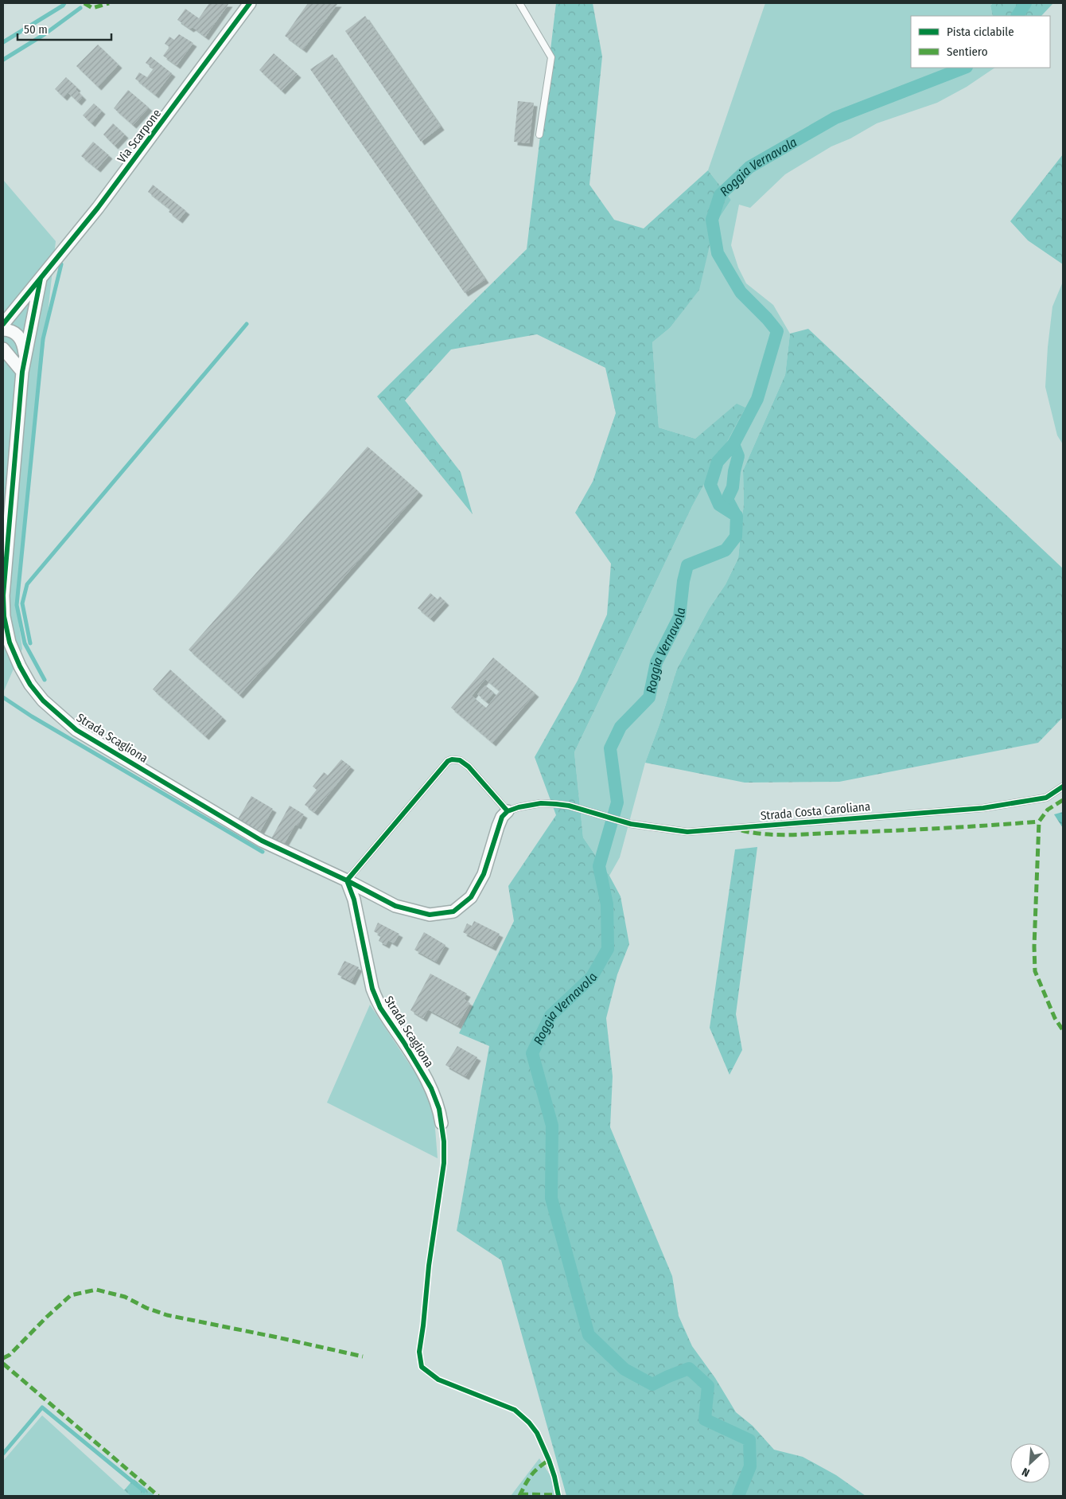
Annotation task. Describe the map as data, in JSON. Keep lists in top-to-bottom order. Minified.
{"streets":{"street":["Via Scarpone","Strada Scagliona"],"lane":["Strada Costa Caroliana"]},"crossings":[["Via Scarpone","Strada Scagliona"],["Strada Scagliona","Strada Costa Caroliana"]],"water":["Roggia Vernavola"],"legend":["Pista ciclabile","Sentiero"],"scale_bar":"50 m","north":"bottom left"}
